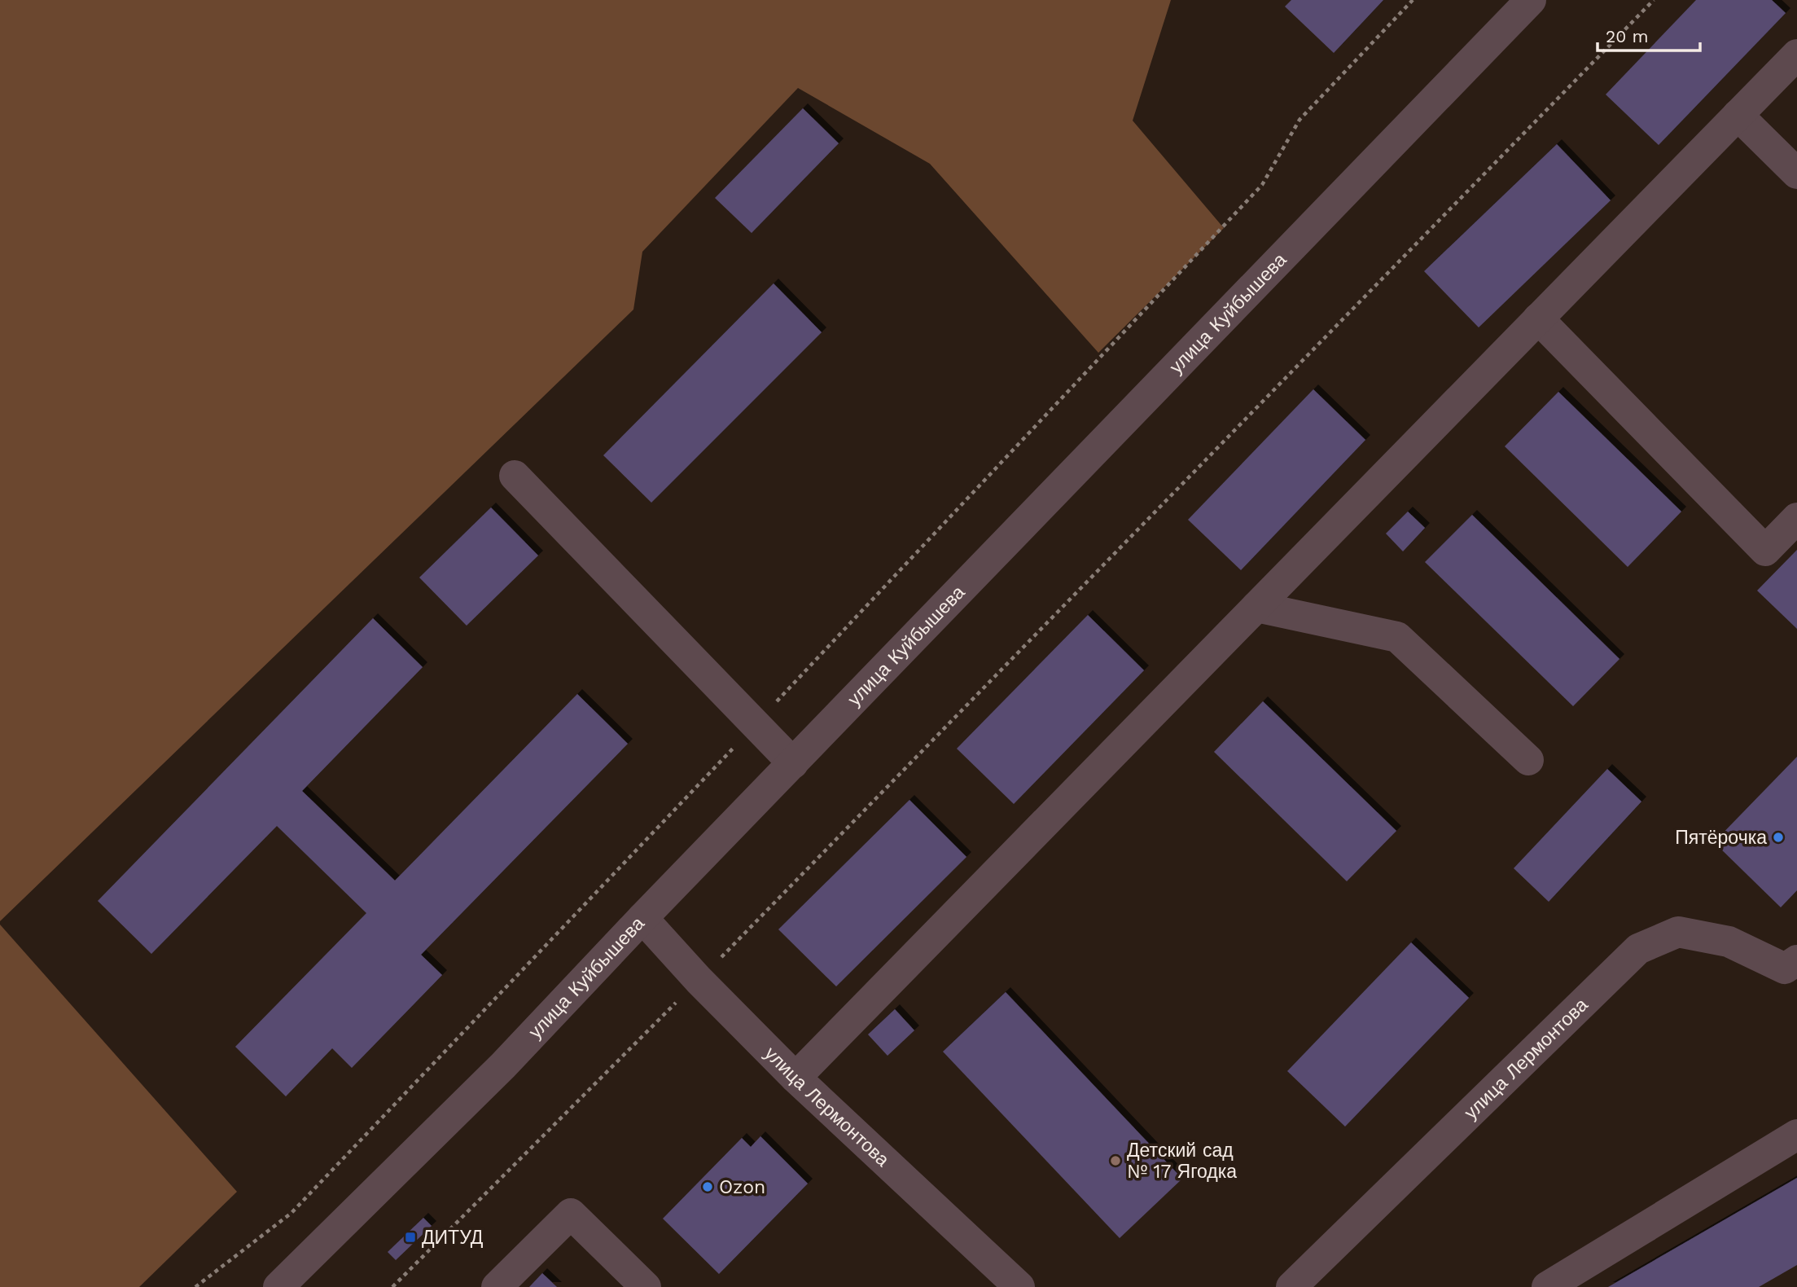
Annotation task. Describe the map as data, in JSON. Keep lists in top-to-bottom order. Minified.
{"streets":{"street":["улица Куйбышева","улица Лермонтова"]},"crossings":[["улица Куйбышева","улица Лермонтова"]],"places":{"other":["Пятёрочка","Детский сад № 17 Ягодка","Ozon"],"transit":["ДИТУД"]},"scale_bar":"20 m"}
